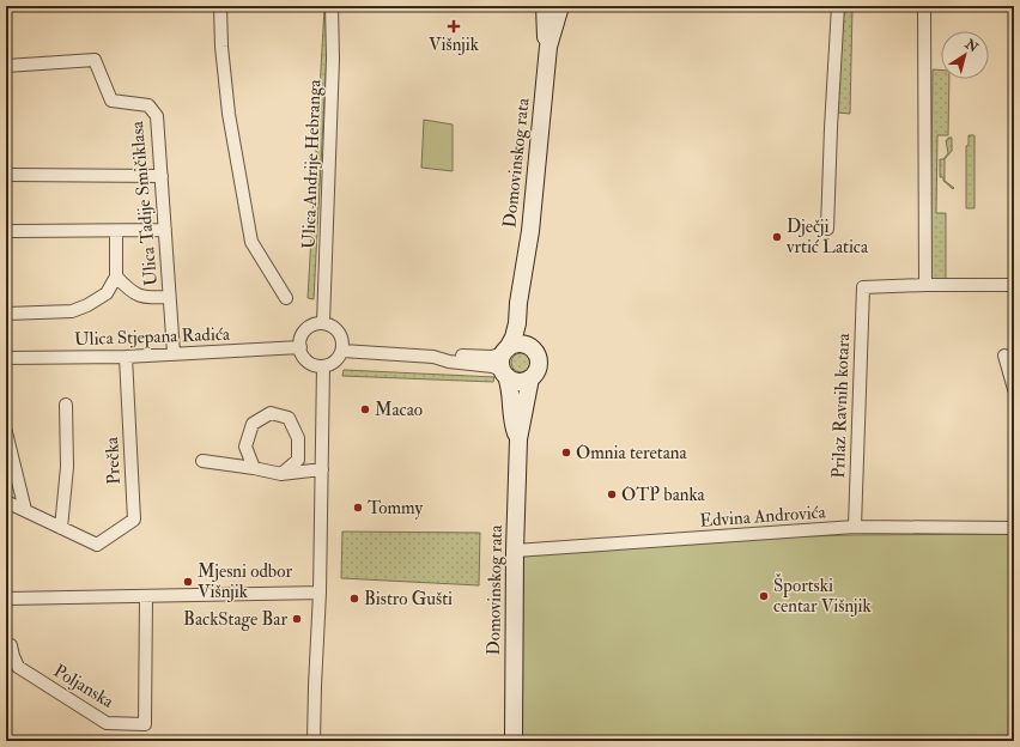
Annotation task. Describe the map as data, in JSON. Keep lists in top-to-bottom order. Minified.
{"streets":{"main road":["Domovinskog rata"],"street":["Ulica Andrije Hebranga","Ulica Tadije Smičiklasa","Ulica Stjepana Radića","Prilaz Ravnih kotara","Prečka","Edvina Androvića","Poljanska"]},"crossings":[["Domovinskog rata","Edvina Androvića"],["Ulica Andrije Hebranga","Ulica Stjepana Radića"],["Ulica Tadije Smičiklasa","Ulica Stjepana Radića"],["Ulica Stjepana Radića","Prečka"],["Prilaz Ravnih kotara","Edvina Androvića"]],"places":{"health":["Višnjik"],"other":["Dječji vrtić Latica","Macao","Omnia teretana","OTP banka","Tommy","Mjesni odbor Višnjik","Športski centar Višnjik","Bistro Gušti","BackStage Bar"]},"north":"top right"}
